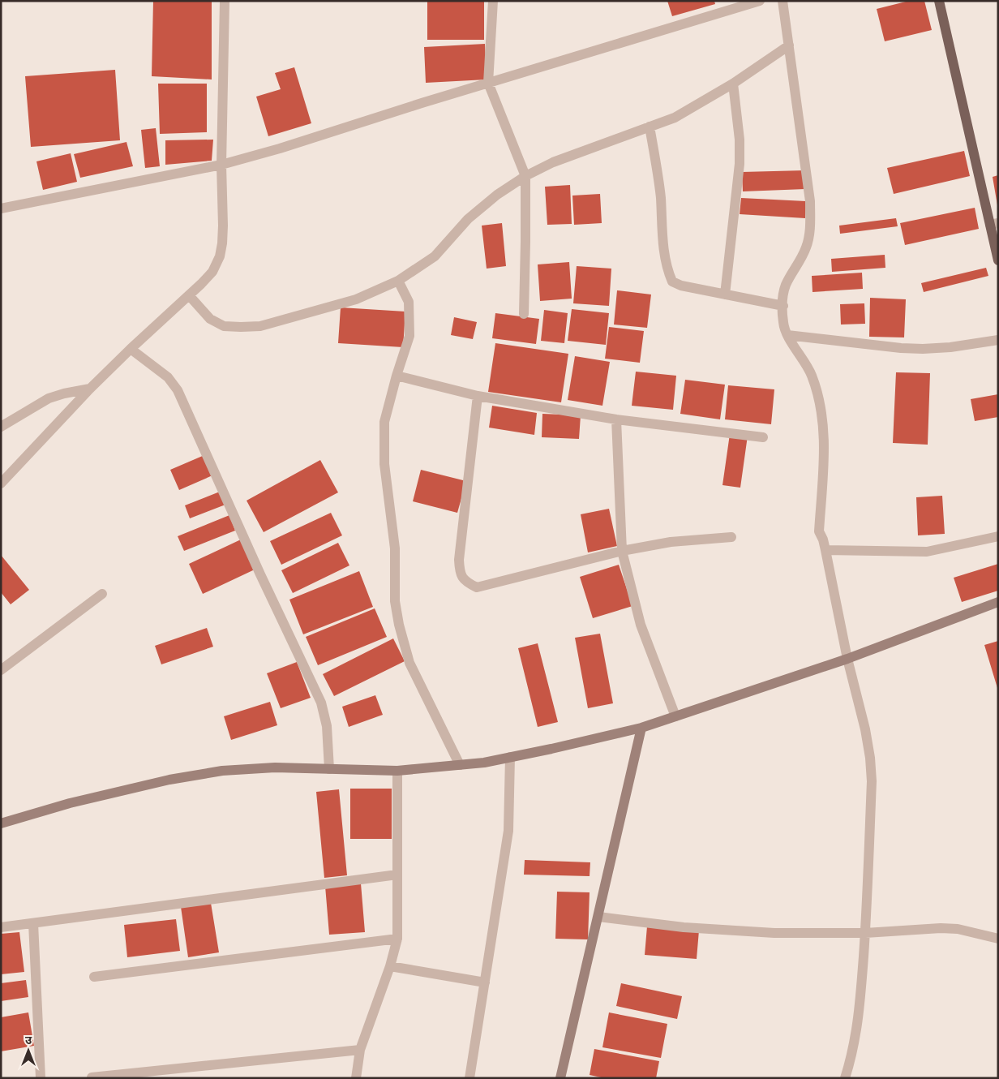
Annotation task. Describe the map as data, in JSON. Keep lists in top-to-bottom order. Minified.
{"north":"top"}
